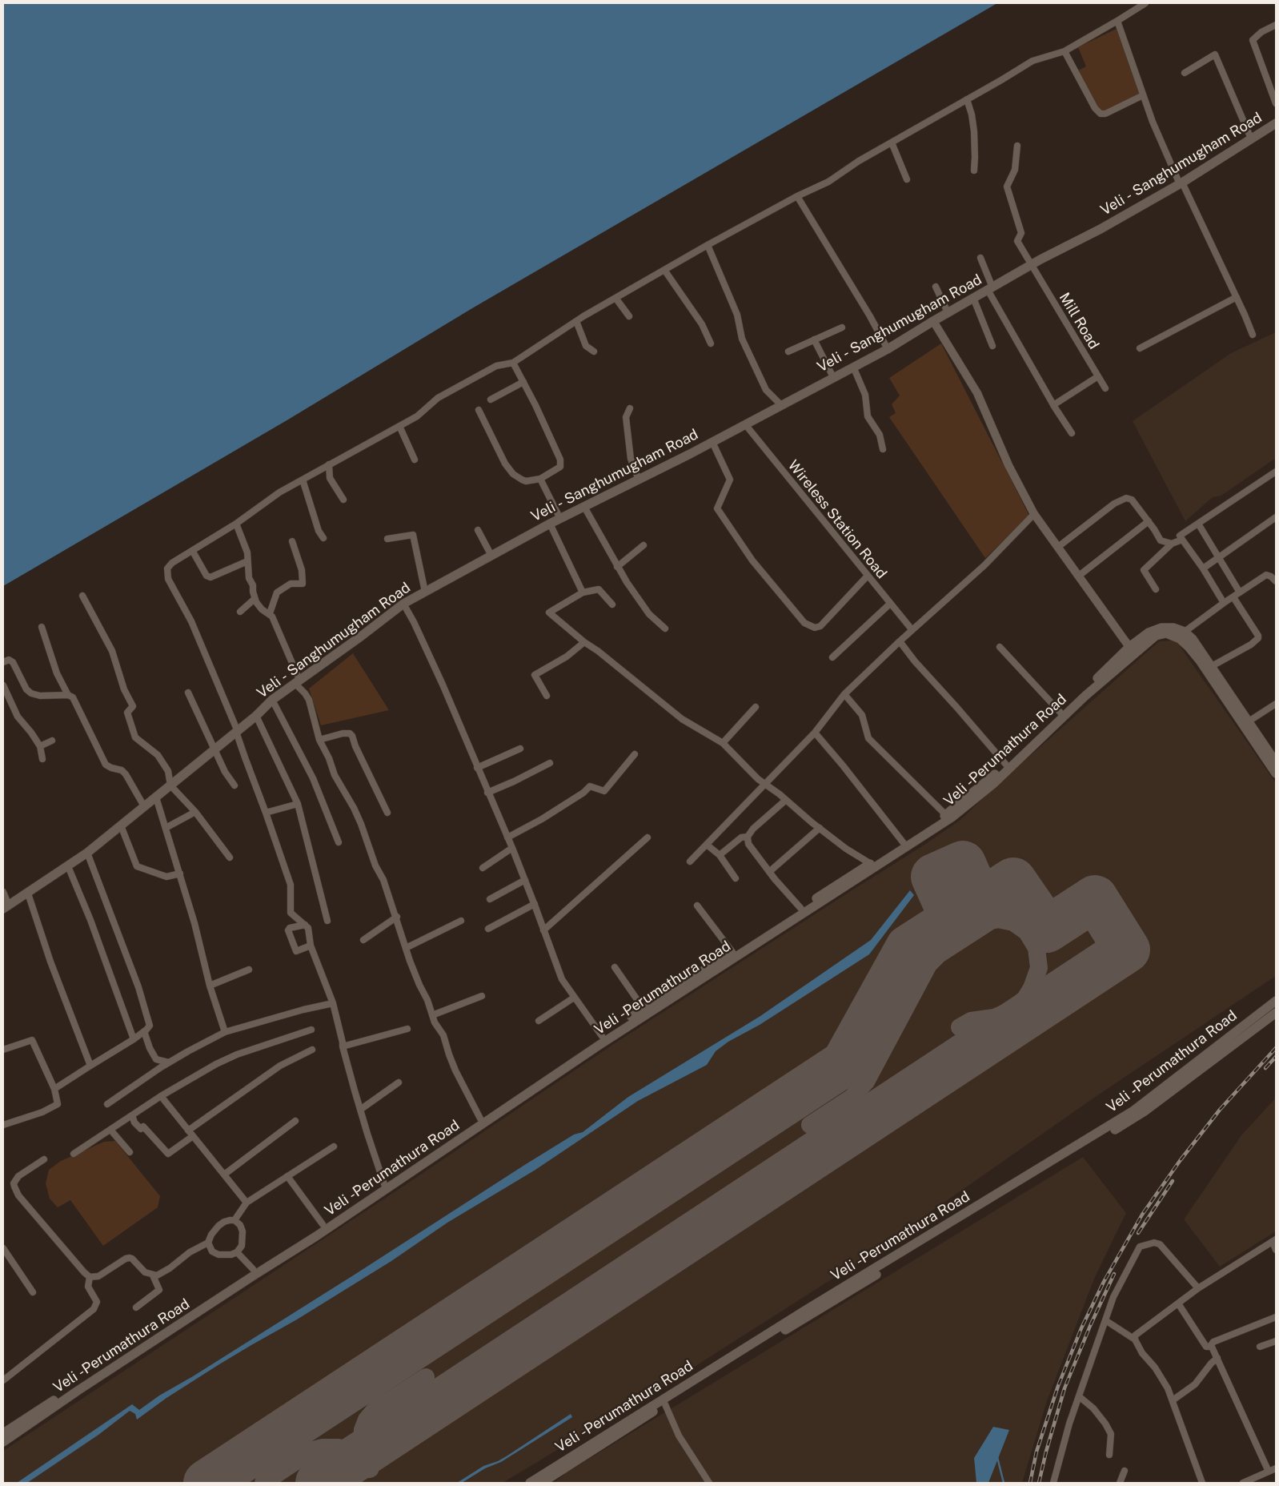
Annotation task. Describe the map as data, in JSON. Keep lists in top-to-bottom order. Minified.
{"streets":{"main road":["Veli - Sanghumugham Road","Veli -Perumathura Road"],"street":["Mill Road","Wireless Station Road"]},"crossings":[["Veli - Sanghumugham Road","Mill Road"],["Veli - Sanghumugham Road","Wireless Station Road"]]}
